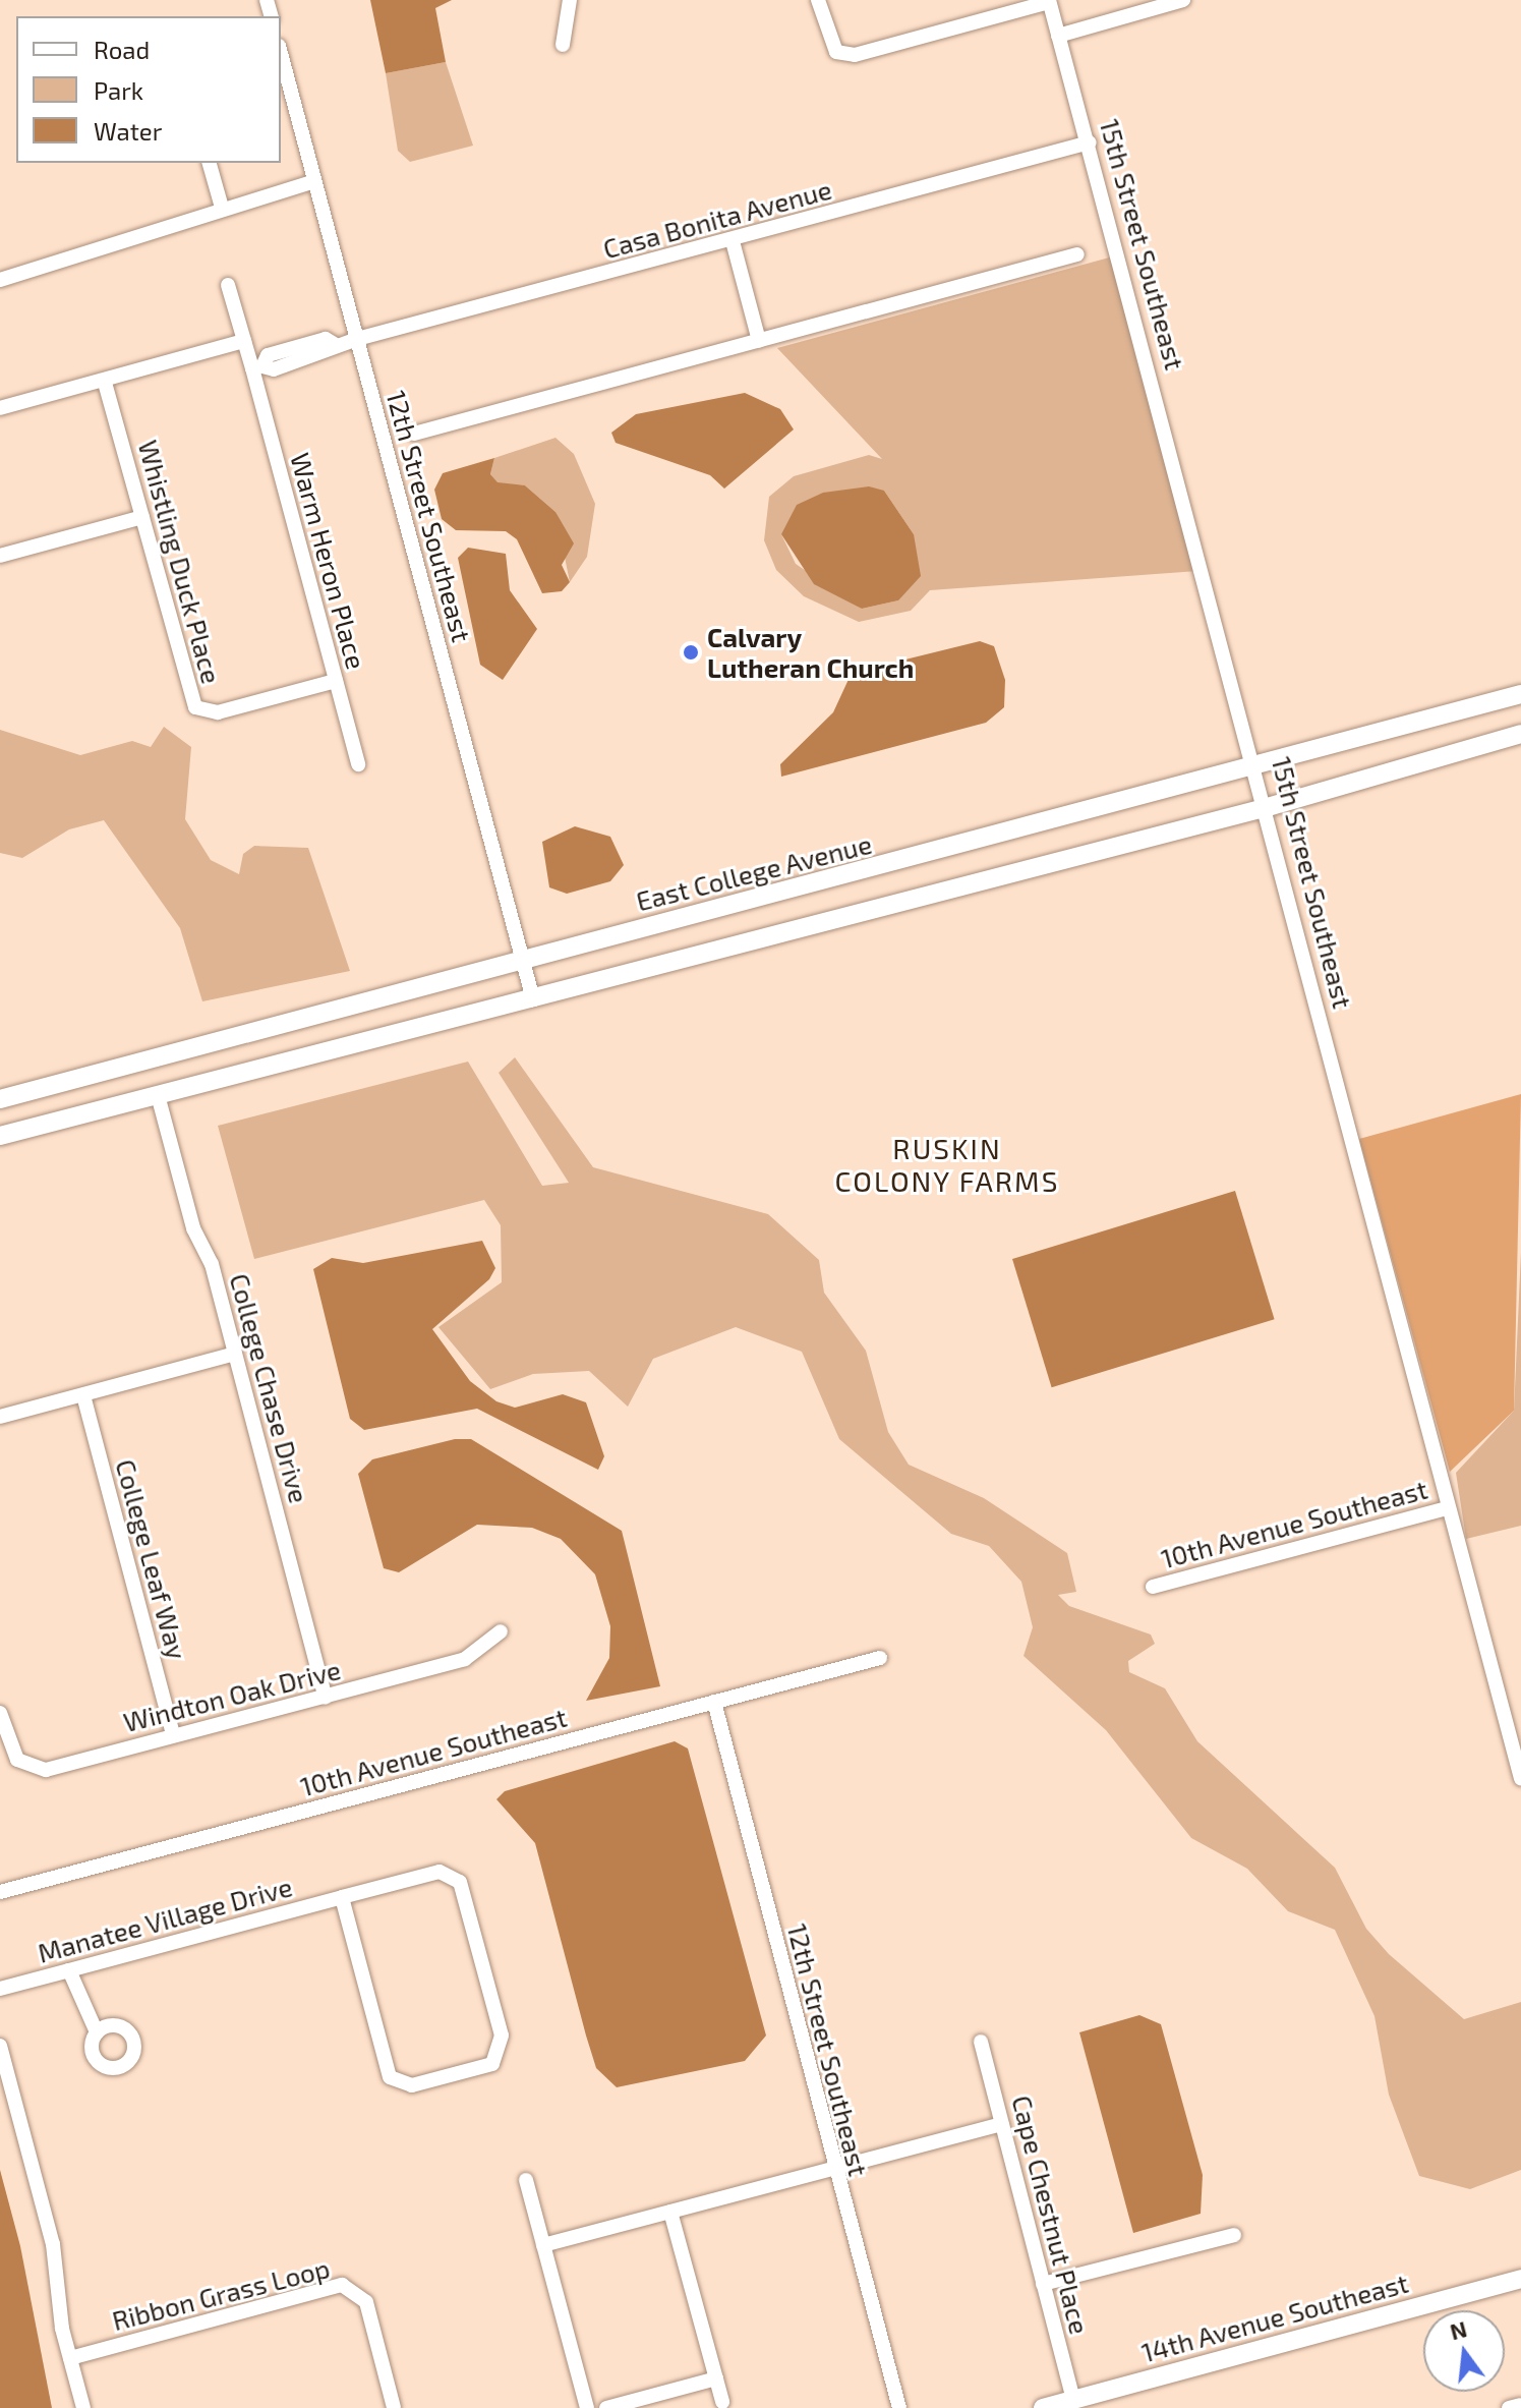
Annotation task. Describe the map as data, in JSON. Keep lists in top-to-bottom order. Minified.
{"streets":{"main road":["East College Avenue","14th Avenue Southeast"],"street":["Casa Bonita Avenue","15th Street Southeast","12th Street Southeast","Warm Heron Place","Whistling Duck Place","College Chase Drive","10th Avenue Southeast","College Leaf Way","Windton Oak Drive","Manatee Village Drive","Cape Chestnut Place","Ribbon Grass Loop"]},"crossings":[["Casa Bonita Avenue","15th Street Southeast"],["Casa Bonita Avenue","12th Street Southeast"],["Casa Bonita Avenue","Warm Heron Place"],["15th Street Southeast","East College Avenue"],["15th Street Southeast","10th Avenue Southeast"],["12th Street Southeast","East College Avenue"],["12th Street Southeast","10th Avenue Southeast"],["Warm Heron Place","Whistling Duck Place"],["College Chase Drive","Windton Oak Drive"],["College Leaf Way","Windton Oak Drive"],["Cape Chestnut Place","14th Avenue Southeast"]],"districts":["RUSKIN COLONY FARMS"],"places":["Calvary Lutheran Church"],"legend":["Road","Park","Water"],"north":"top"}
